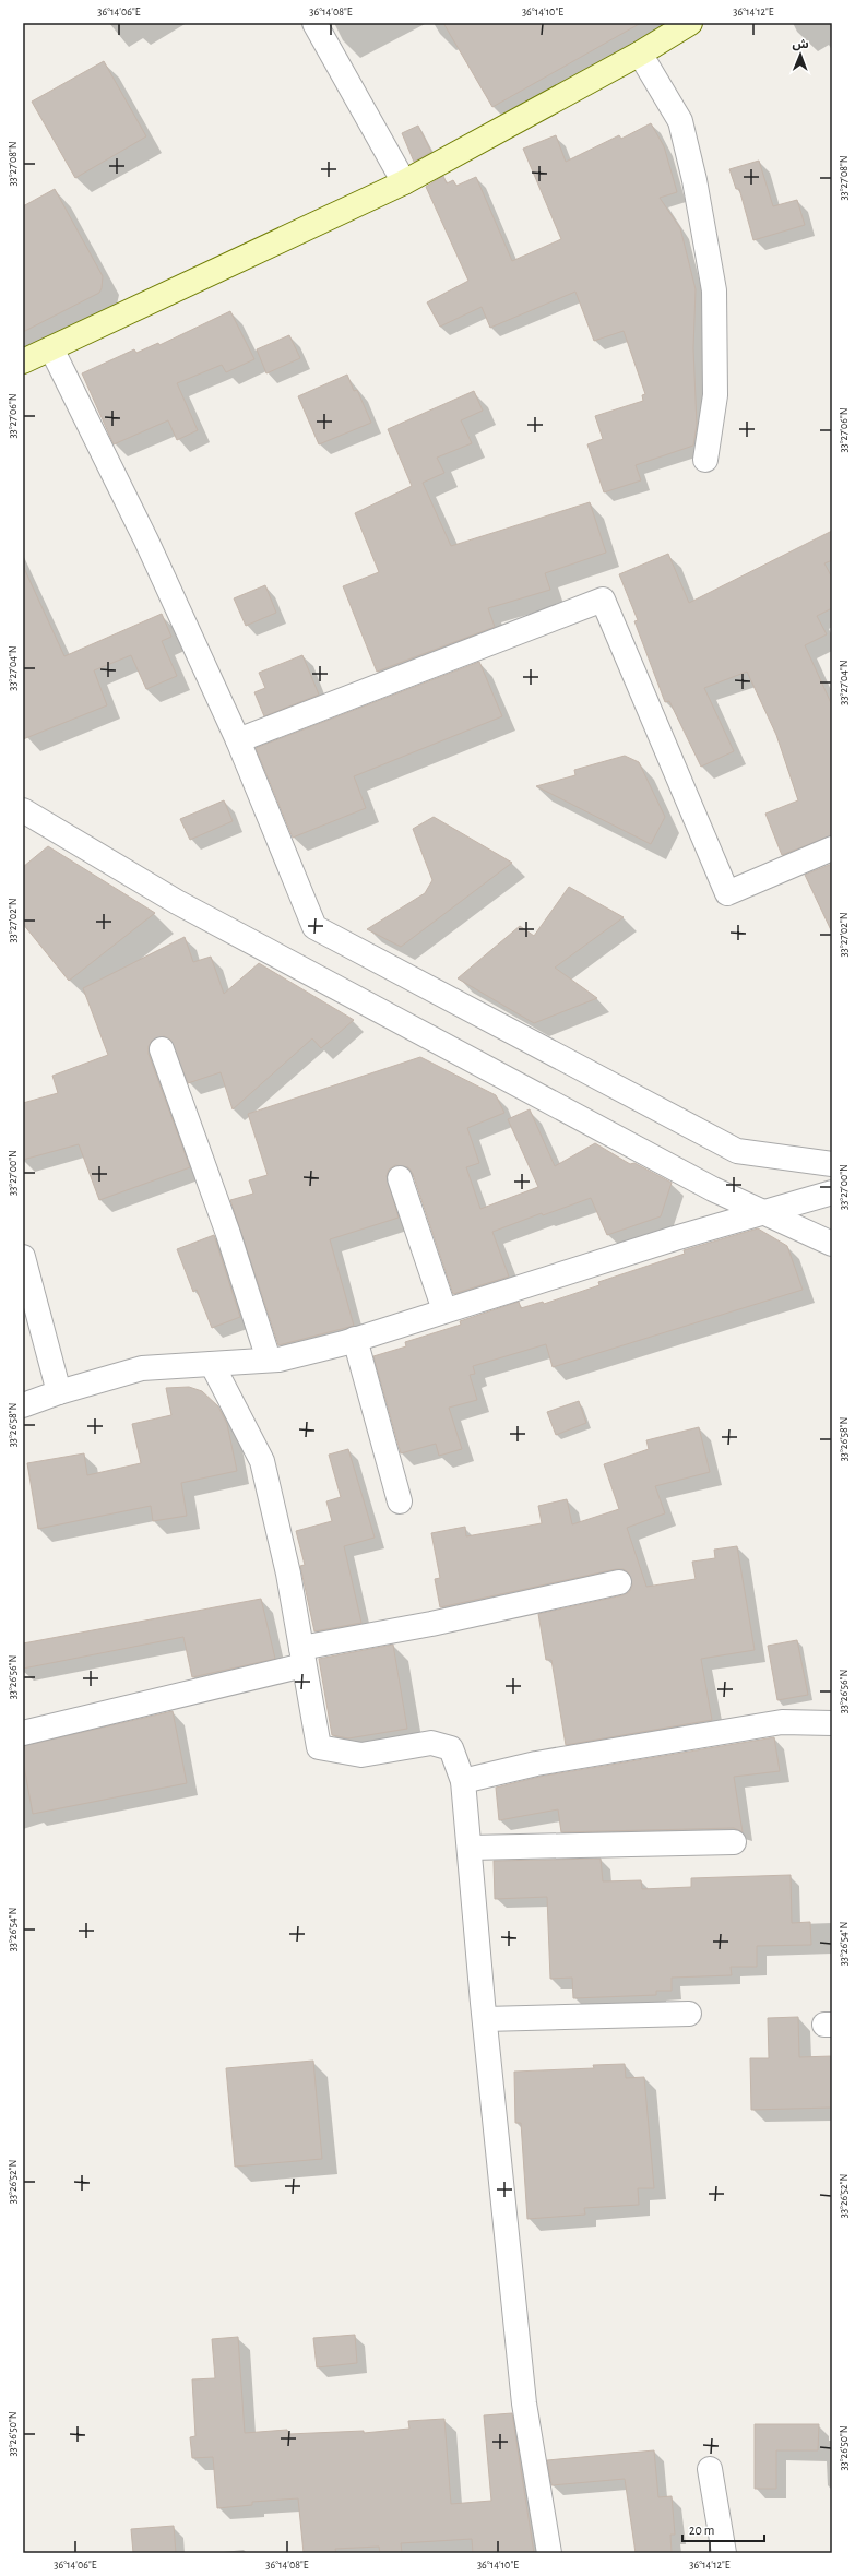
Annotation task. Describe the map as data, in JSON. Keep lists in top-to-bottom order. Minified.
{"scale_bar":"20 m","north":"top","coordinates":["36°14'06\"E","36°14'08\"E","36°14'10\"E","36°14'12\"E","33°27'08\"N","33°27'06\"N","33°27'04\"N","33°27'02\"N","33°27'00\"N","33°26'58\"N","33°26'56\"N","33°26'54\"N","33°26'52\"N","33°26'50\"N"]}
